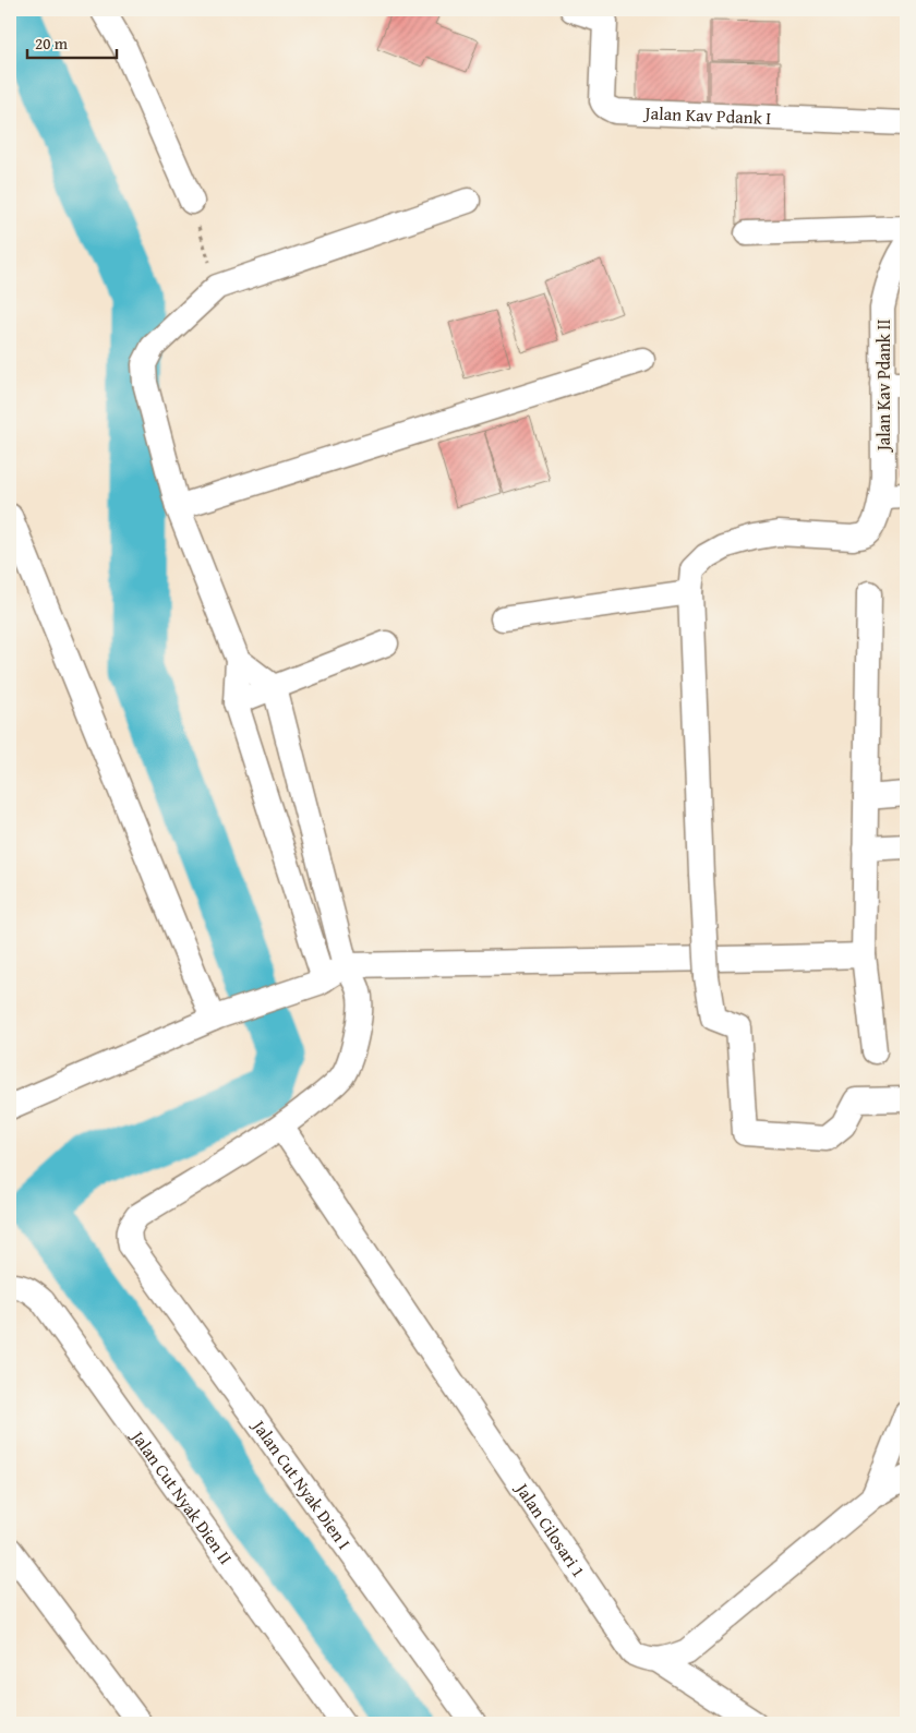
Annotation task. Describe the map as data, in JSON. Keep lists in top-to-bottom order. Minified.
{"streets":{"street":["Jalan Kav Pdank I","Jalan Kav Pdank II","Jalan Cut Nyak Dien I","Jalan Cut Nyak Dien II","Jalan Cilosari 1"]},"crossings":[["Jalan Cut Nyak Dien I","Jalan Cilosari 1"]],"scale_bar":"20 m"}
